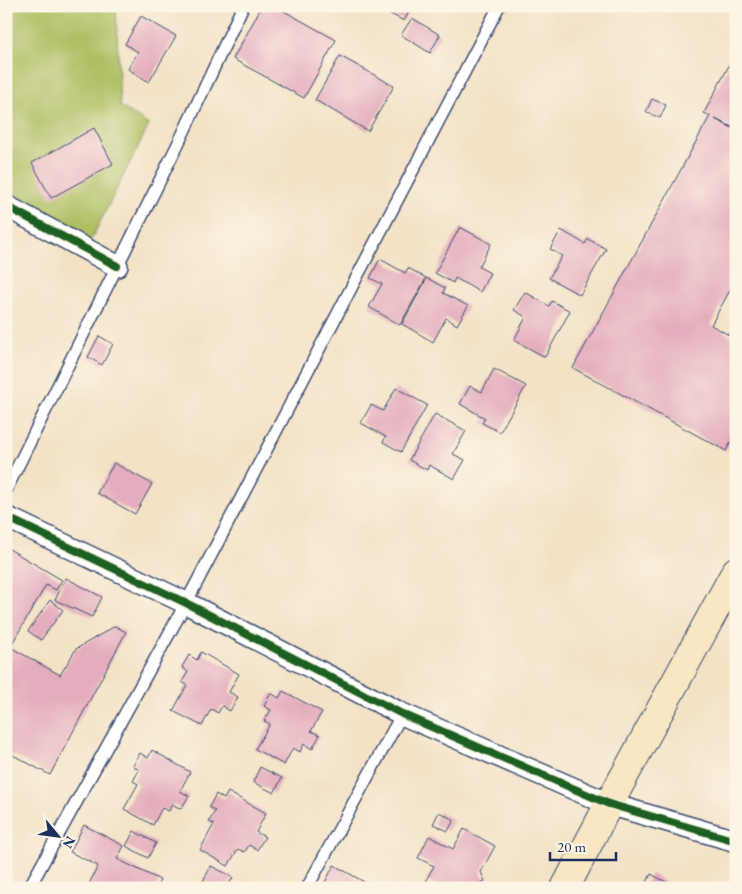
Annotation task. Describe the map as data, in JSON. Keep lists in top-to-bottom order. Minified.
{"scale_bar":"20 m","north":"bottom right"}
